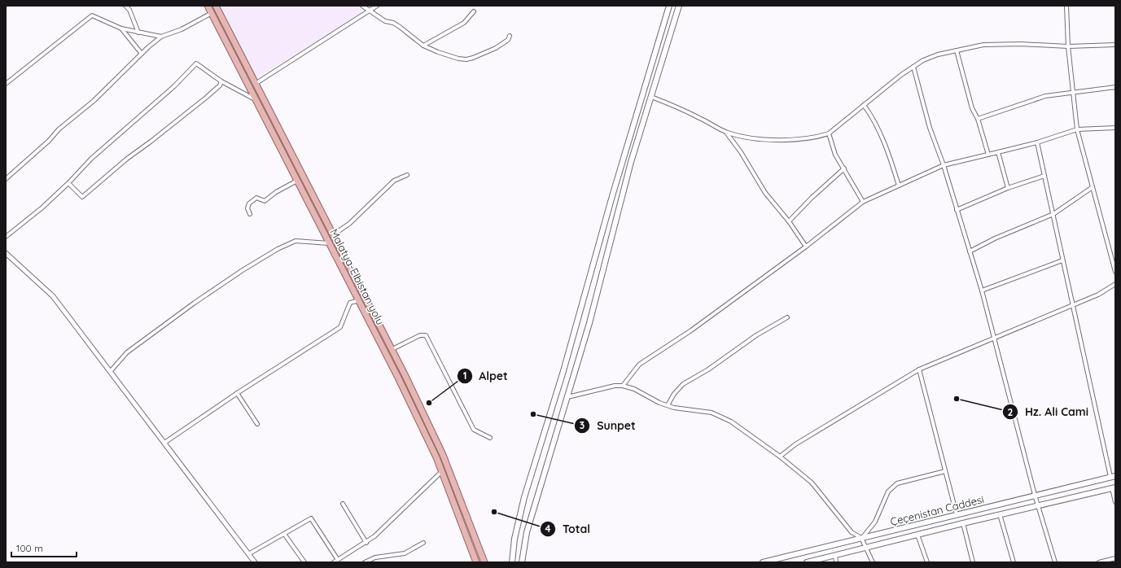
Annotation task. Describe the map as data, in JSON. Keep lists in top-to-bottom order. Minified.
{"streets":{"main road":["Malatya-Elbistan yolu","Çeçenistan Caddesi"]},"places":["Hz. Ali Cami","Alpet","Sunpet","Total"],"scale_bar":"100 m"}
